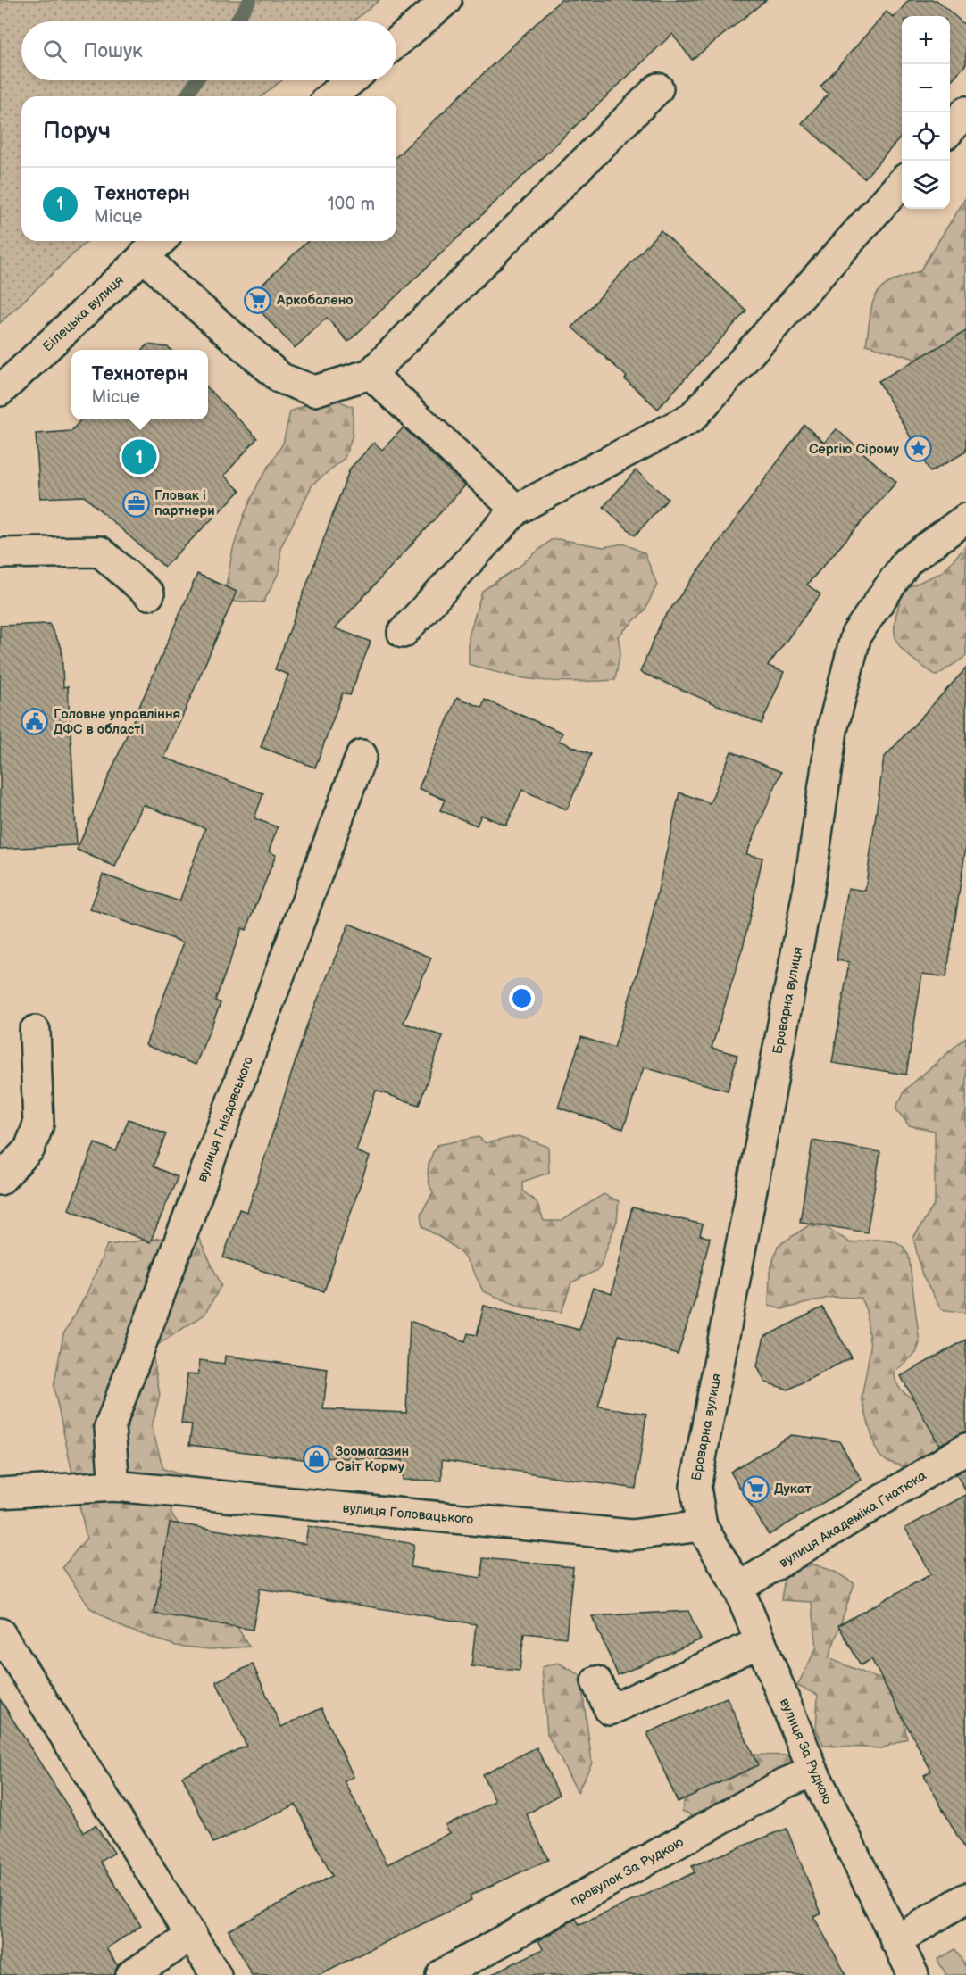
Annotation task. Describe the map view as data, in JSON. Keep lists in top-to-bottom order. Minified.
{"streets":{"street":["Білецька вулиця","Броварна вулиця","вулиця Гніздовського","вулиця Головацького","вулиця Академіка Гнатюка","вулиця За Рудкою","провулок За Рудкою"]},"crossings":[["Броварна вулиця","вулиця Головацького"],["Броварна вулиця","вулиця За Рудкою"],["вулиця Гніздовського","вулиця Головацького"],["вулиця Головацького","вулиця За Рудкою"],["вулиця Академіка Гнатюка","вулиця За Рудкою"],["вулиця За Рудкою","провулок За Рудкою"]],"places":{"supermarket":["Аркобалено","Дукат"],"place":["Сергію Сірому"],"office":["Гловак і партнери"],"public building":["Головне управління ДФС в області"],"shop":["Зоомагазин Світ Корму"]},"page":{"map_buttons":["+","−"],"search":"Пошук","heading":"Поруч","list":[{"mark":"1","name":"Технотерн","note":"Місце","value":"100 m"}],"popup":["Технотерн","Місце"],"pins":"1"}}
